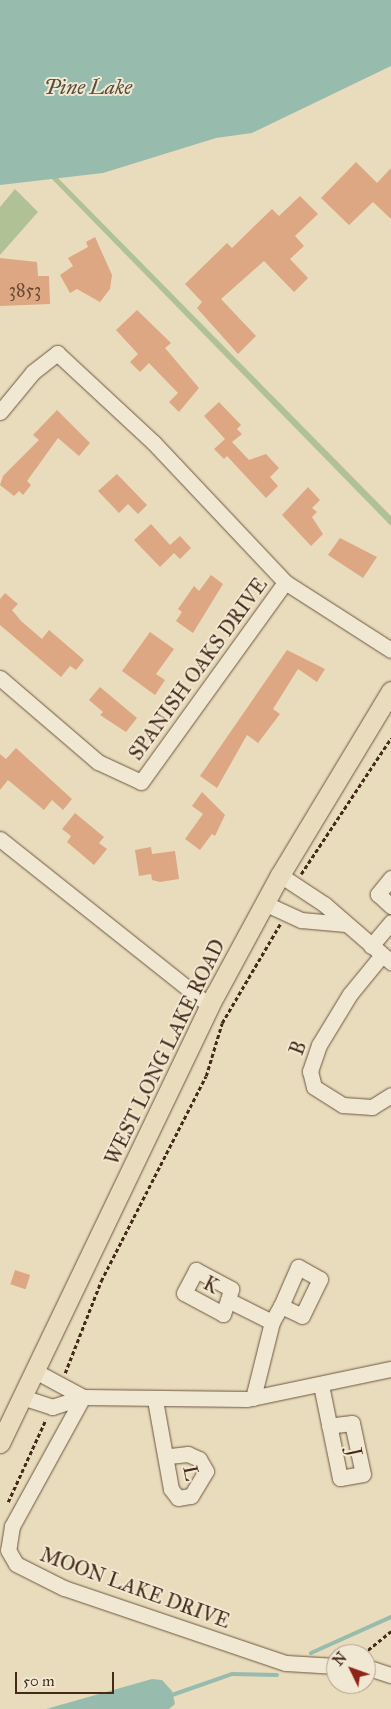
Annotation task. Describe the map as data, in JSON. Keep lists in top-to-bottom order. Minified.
{"streets":{"main road":["WEST LONG LAKE ROAD"],"street":["SPANISH OAKS DRIVE","B","K","J","L","MOON LAKE DRIVE"]},"water":["Pine Lake"],"house_numbers":["3853"],"scale_bar":"50 m","north":"top left"}
